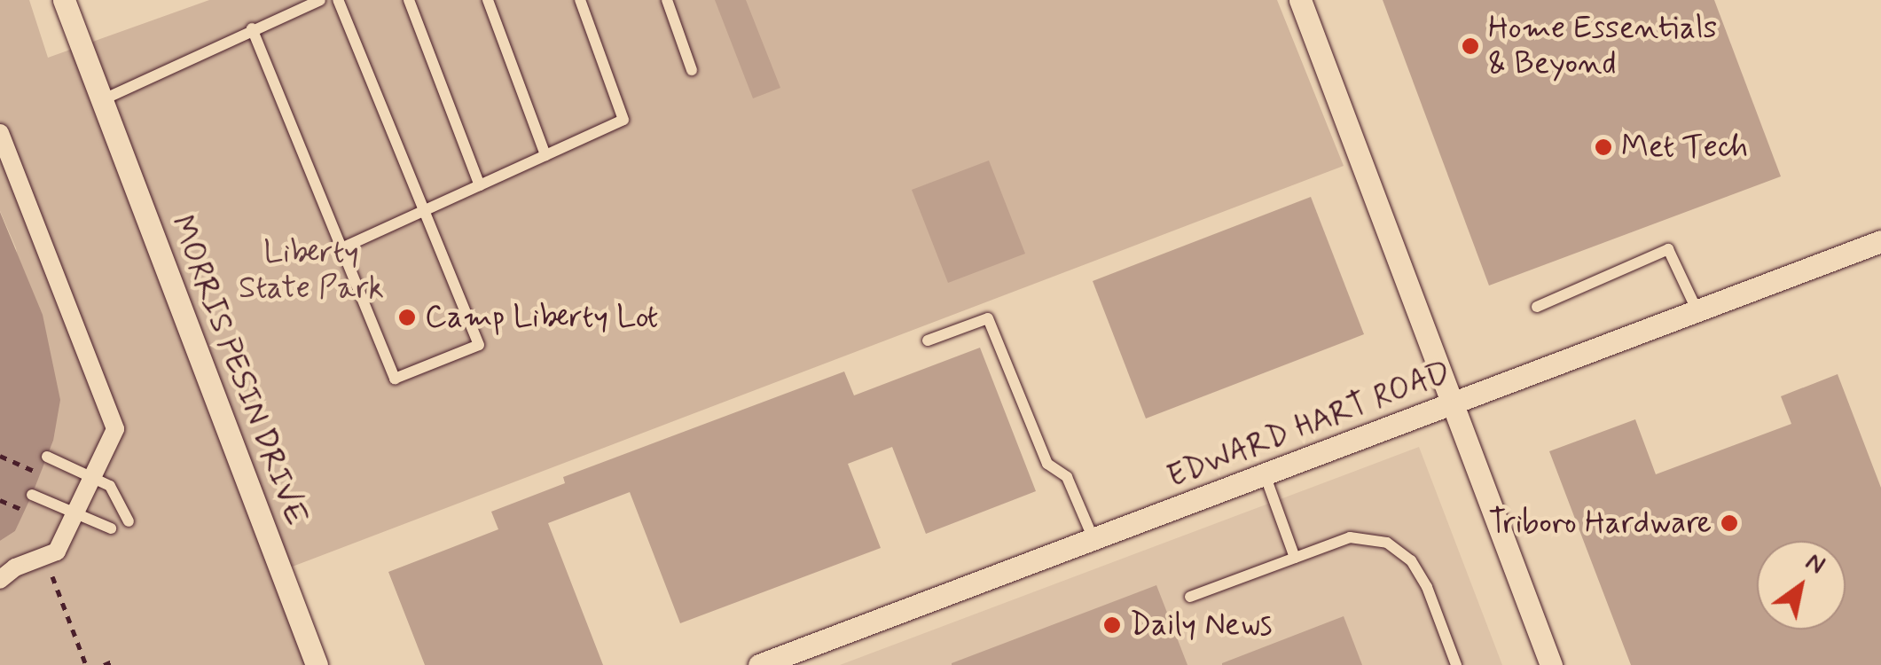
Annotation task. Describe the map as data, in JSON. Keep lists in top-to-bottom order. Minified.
{"streets":{"street":["MORRIS PESIN DRIVE","EDWARD HART ROAD"]},"parks":["Liberty State Park"],"places":["Home Essentials & Beyond","Met Tech","Camp Liberty Lot","Triboro Hardware","Daily News"],"north":"top right"}
